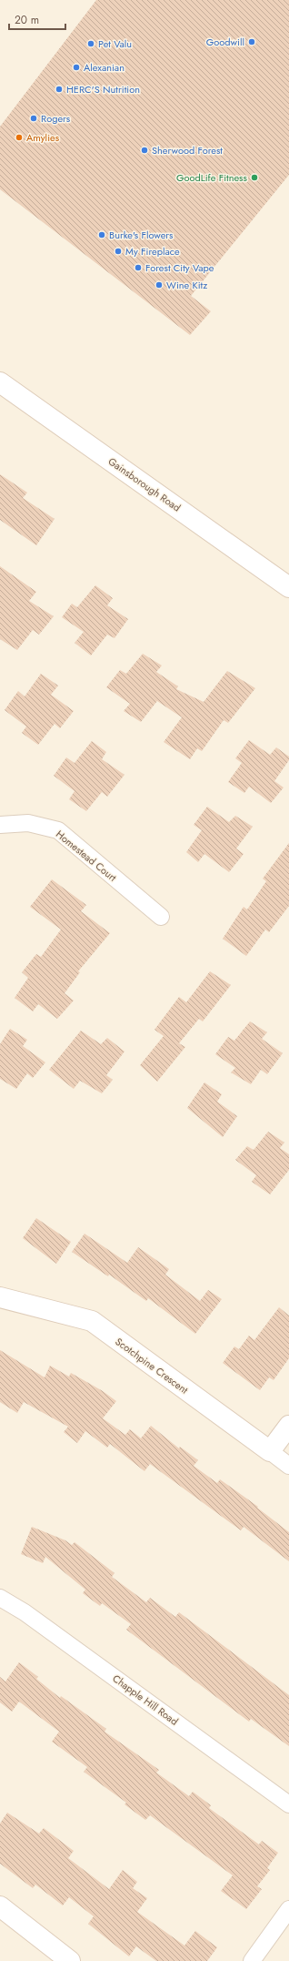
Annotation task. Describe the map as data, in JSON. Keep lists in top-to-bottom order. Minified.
{"streets":{"street":["Gainsborough Road","Homestead Court","Scotchpine Crescent","Chapple Hill Road"]},"places":["Goodwill","Pet Valu","Alexanian","HERC'S Nutrition","Rogers","Amylies","Sherwood Forest","GoodLife Fitness","Burke's Flowers","My Fireplace","Forest City Vape","Wine Kitz"],"scale_bar":"20 m"}
